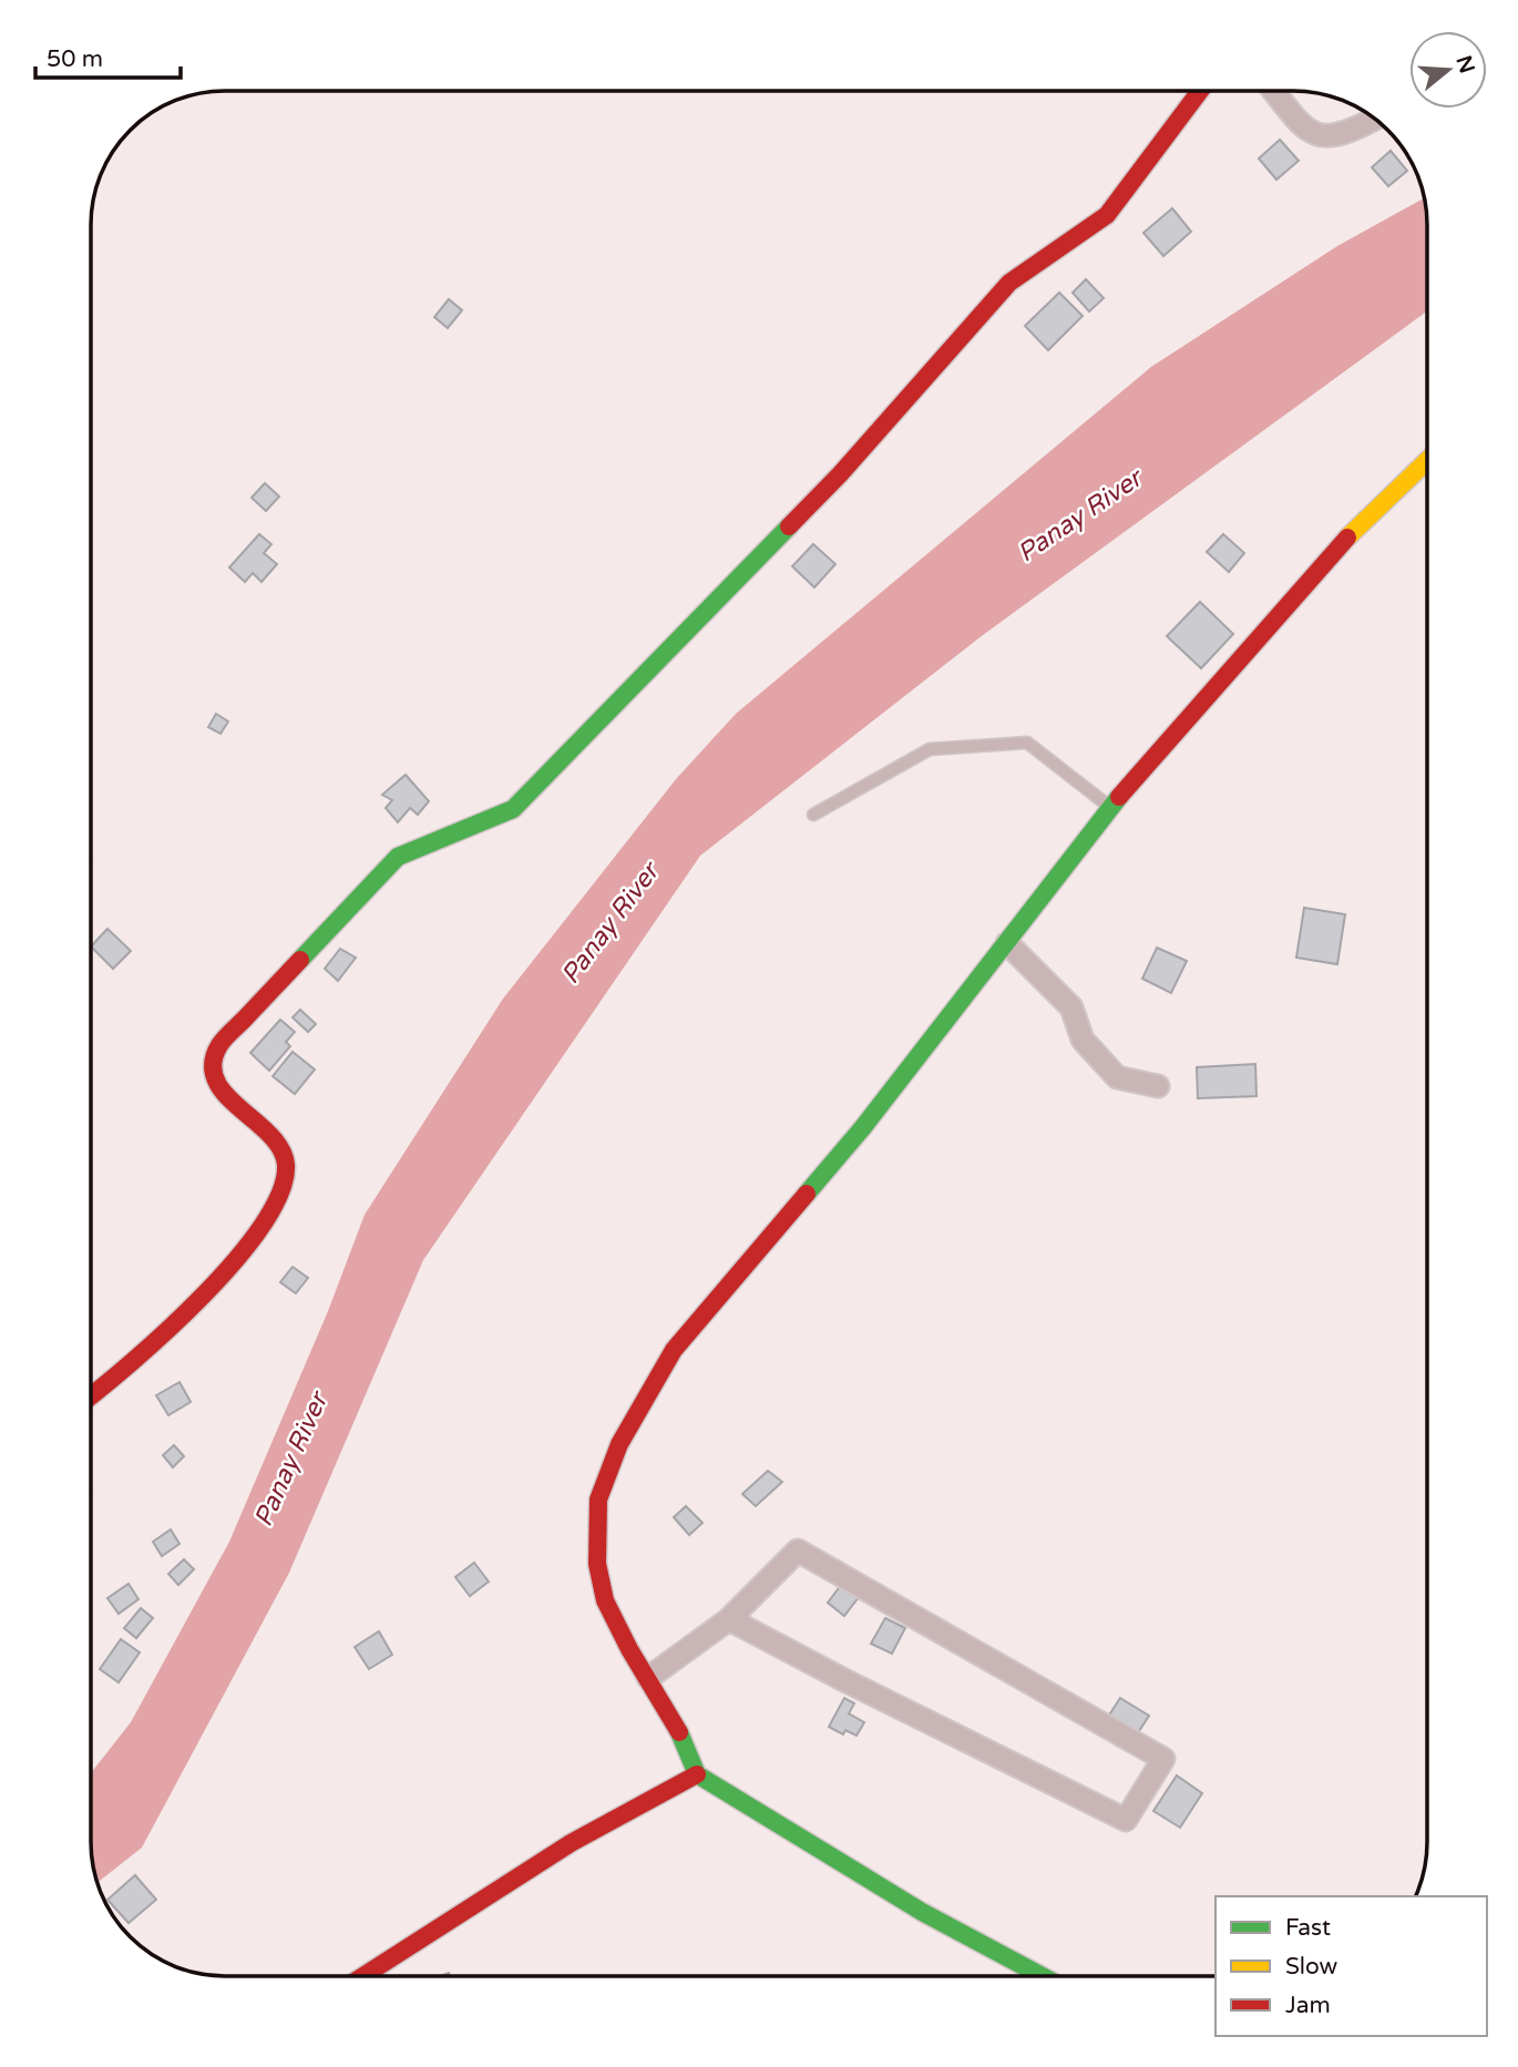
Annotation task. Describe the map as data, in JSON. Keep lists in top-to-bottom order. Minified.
{"water":["Panay River"],"legend":["Fast","Slow","Jam"],"scale_bar":"50 m","north":"right"}
